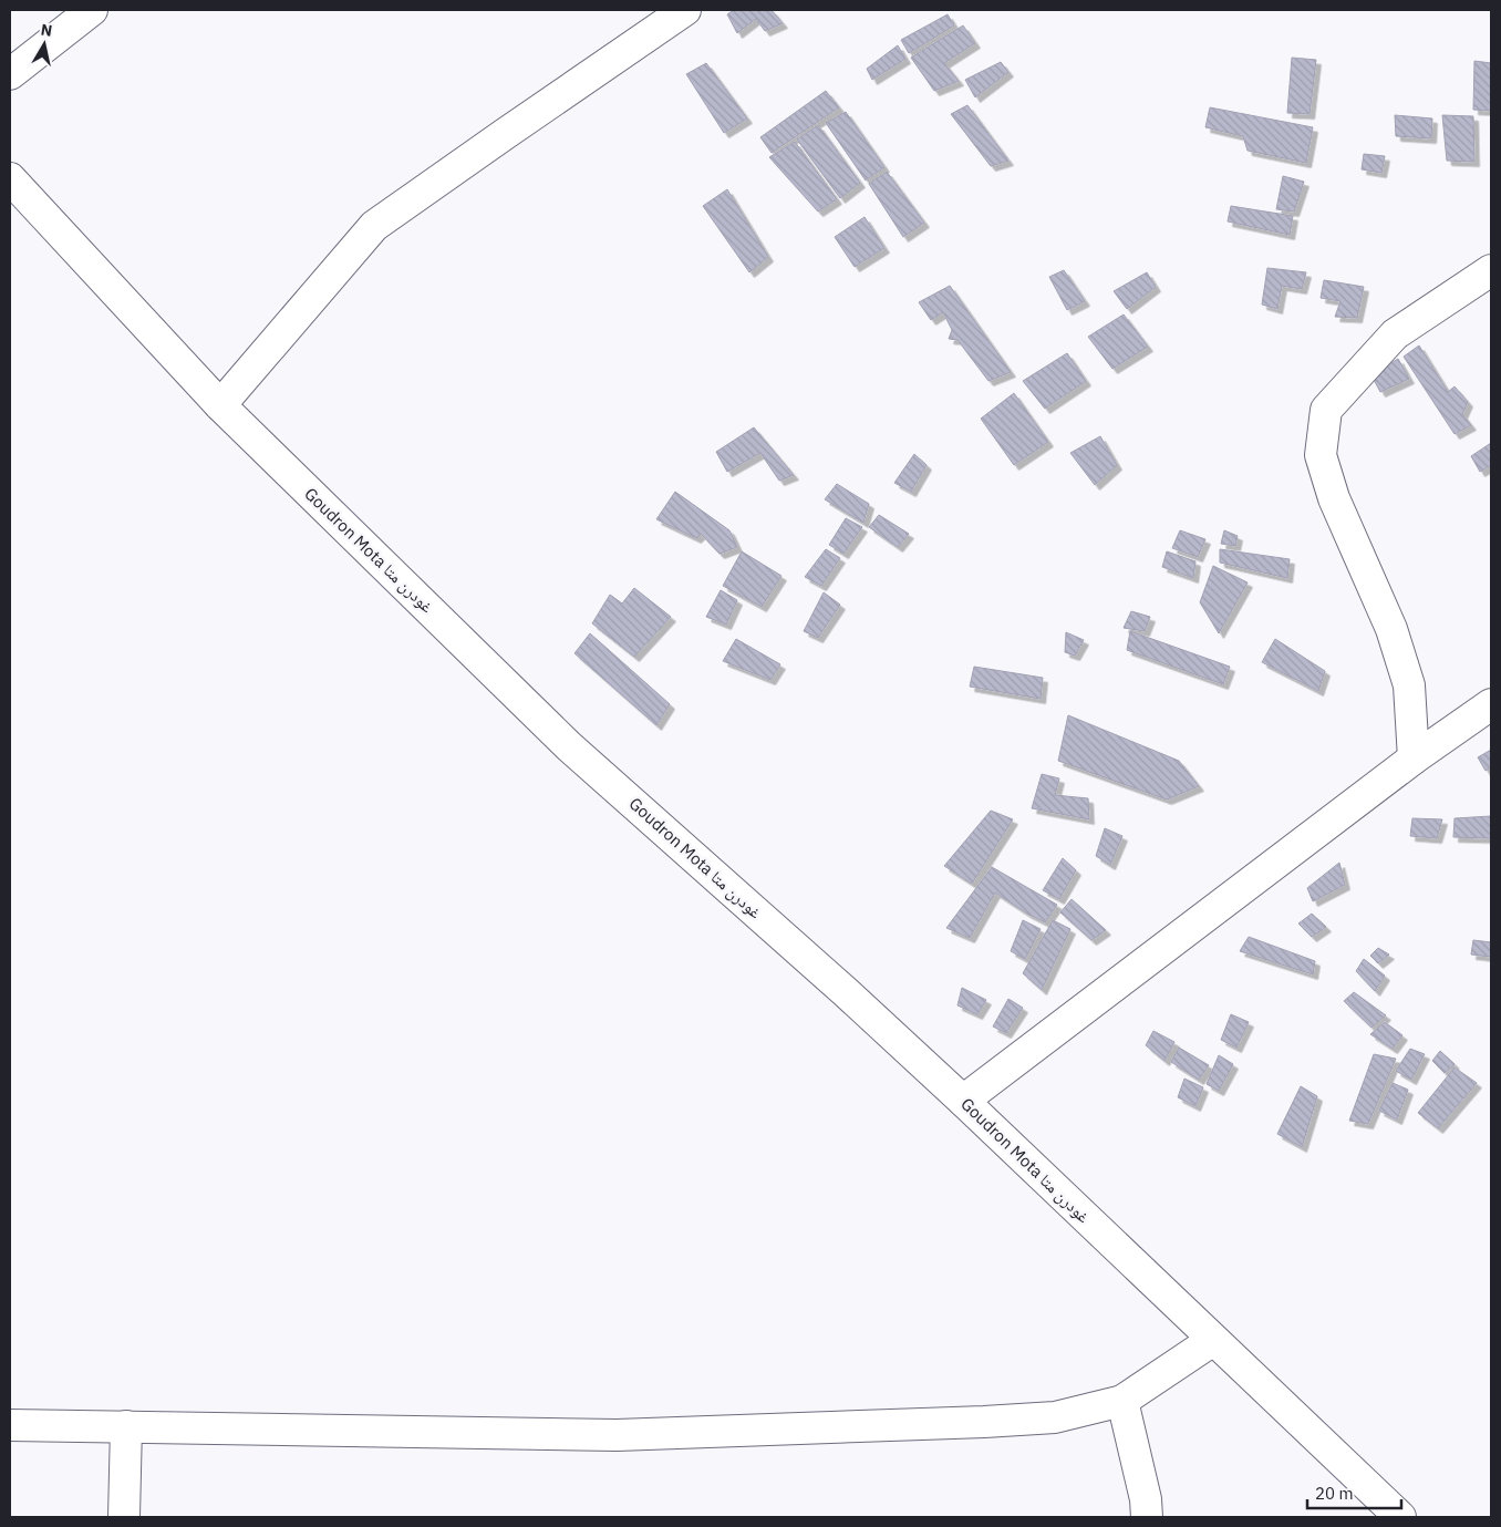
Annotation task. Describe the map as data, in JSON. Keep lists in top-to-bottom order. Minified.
{"streets":{"main road":["Goudron Mota غودرن متا"]},"scale_bar":"20 m","north":"top"}
